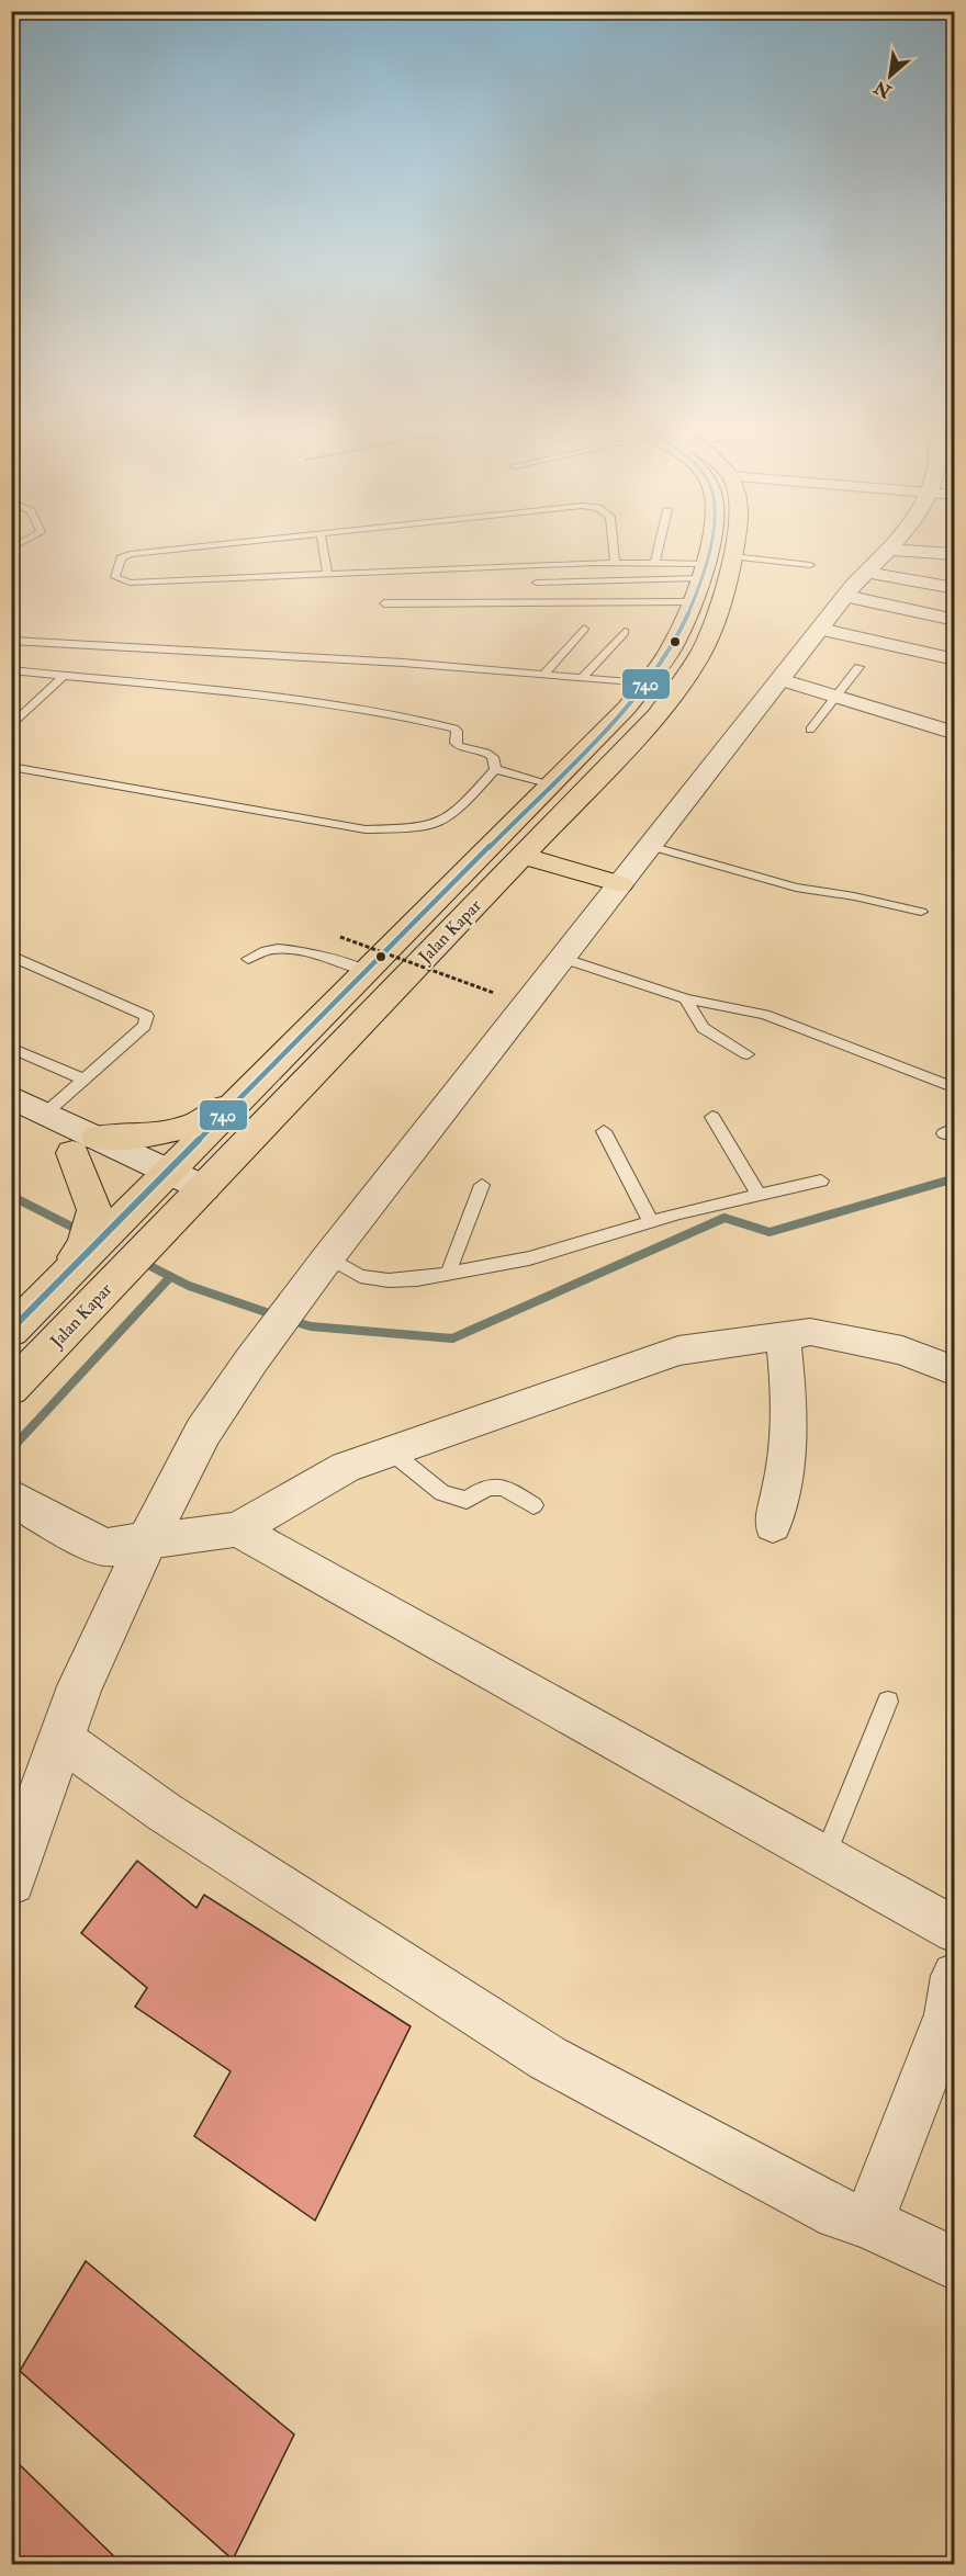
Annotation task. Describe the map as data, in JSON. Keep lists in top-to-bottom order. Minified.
{"streets":{"highway":["Jalan Kapar"]},"lines":["transit line 740"],"north":"bottom left"}
